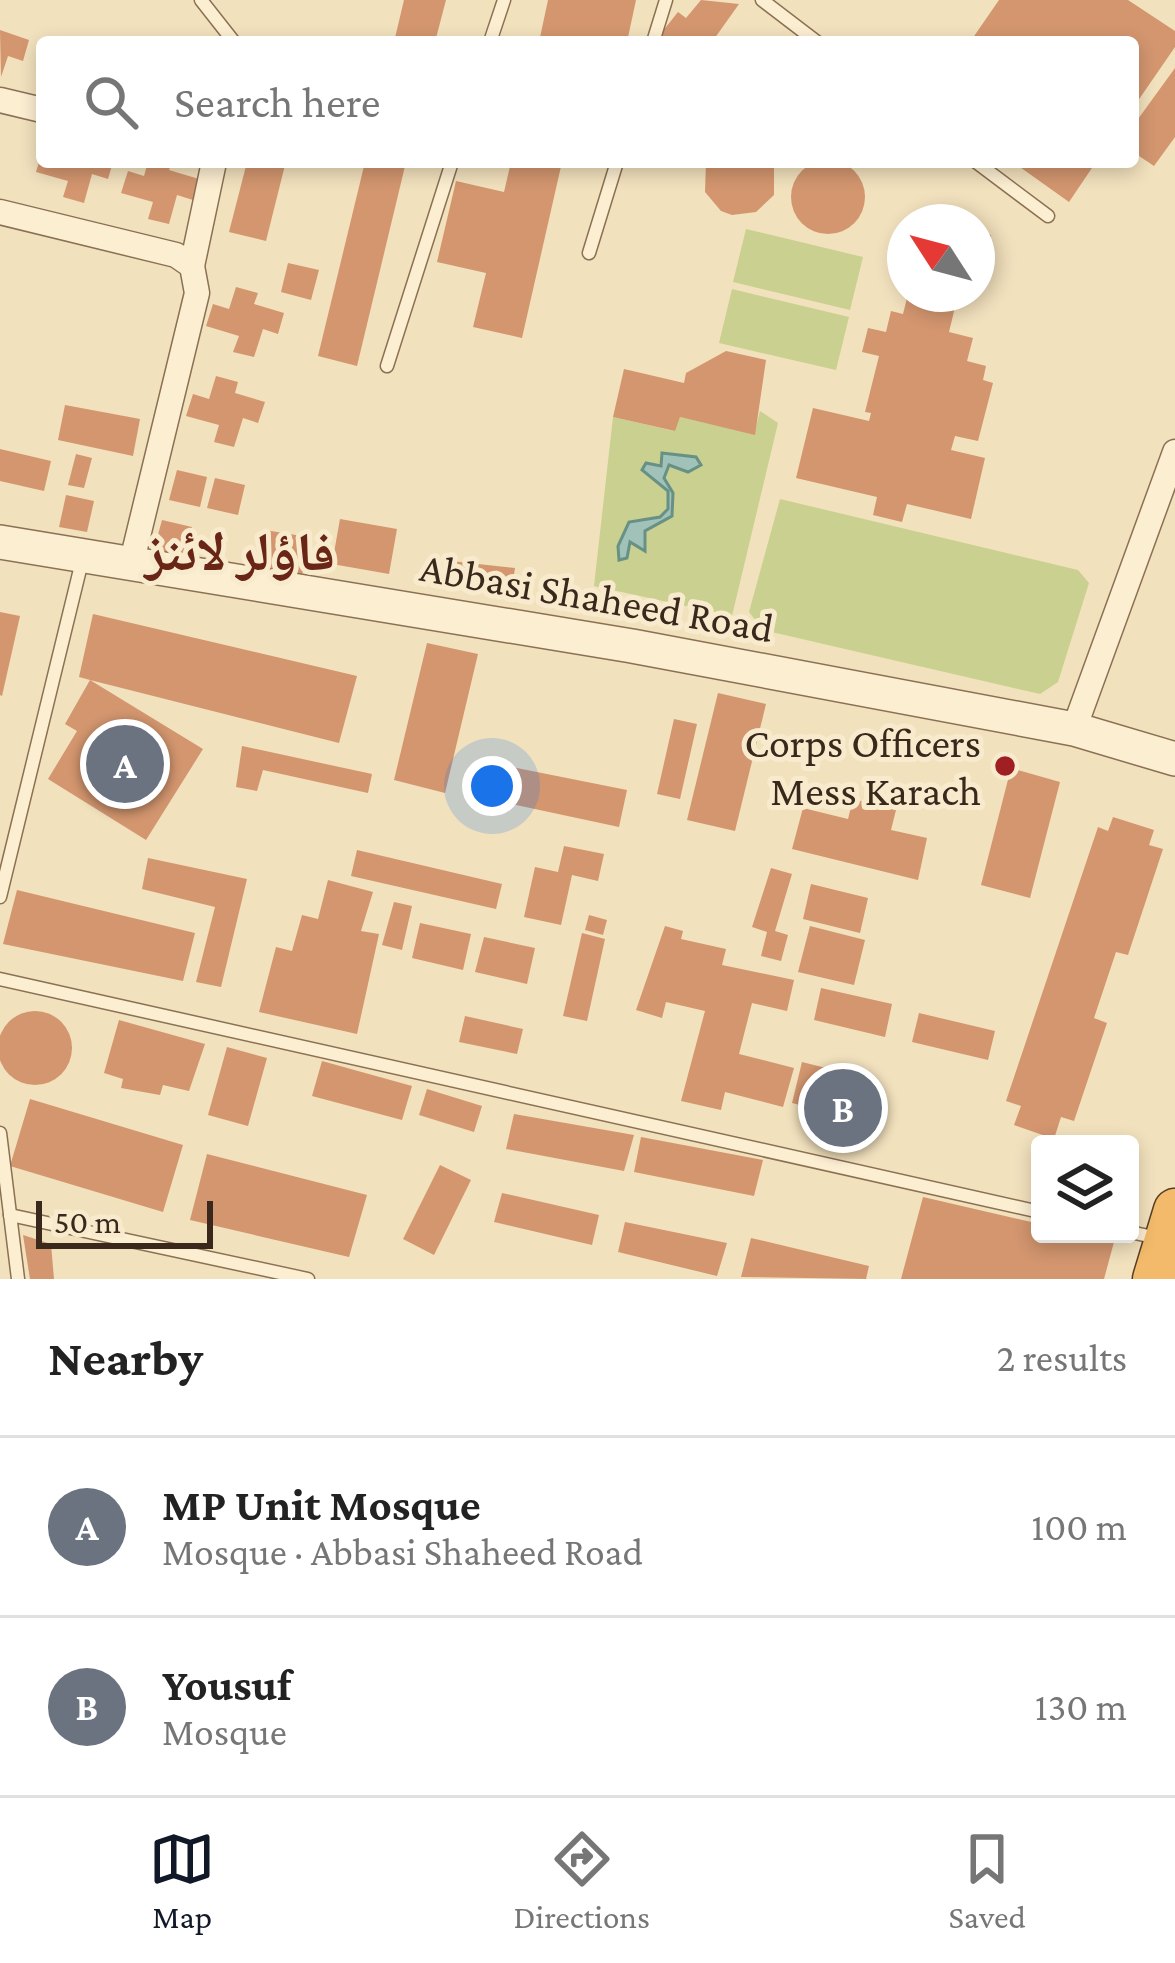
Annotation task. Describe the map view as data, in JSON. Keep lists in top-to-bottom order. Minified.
{"streets":{"street":["Abbasi Shaheed Road"]},"districts":["فاؤلر لائنز"],"places":["Corps Officers Mess Karach"],"scale_bar":"50 m","north":"top left","page":{"search":"Search here","pins":["A","B"],"scale":"50 m","heading":["Nearby","2 results"],"list":[{"mark":"A","name":"MP Unit Mosque","note":"Mosque · Abbasi Shaheed Road","value":"100 m"},{"mark":"B","name":"Yousuf","note":"Mosque","value":"130 m"}],"nav":["Map","Directions","Saved"]}}
